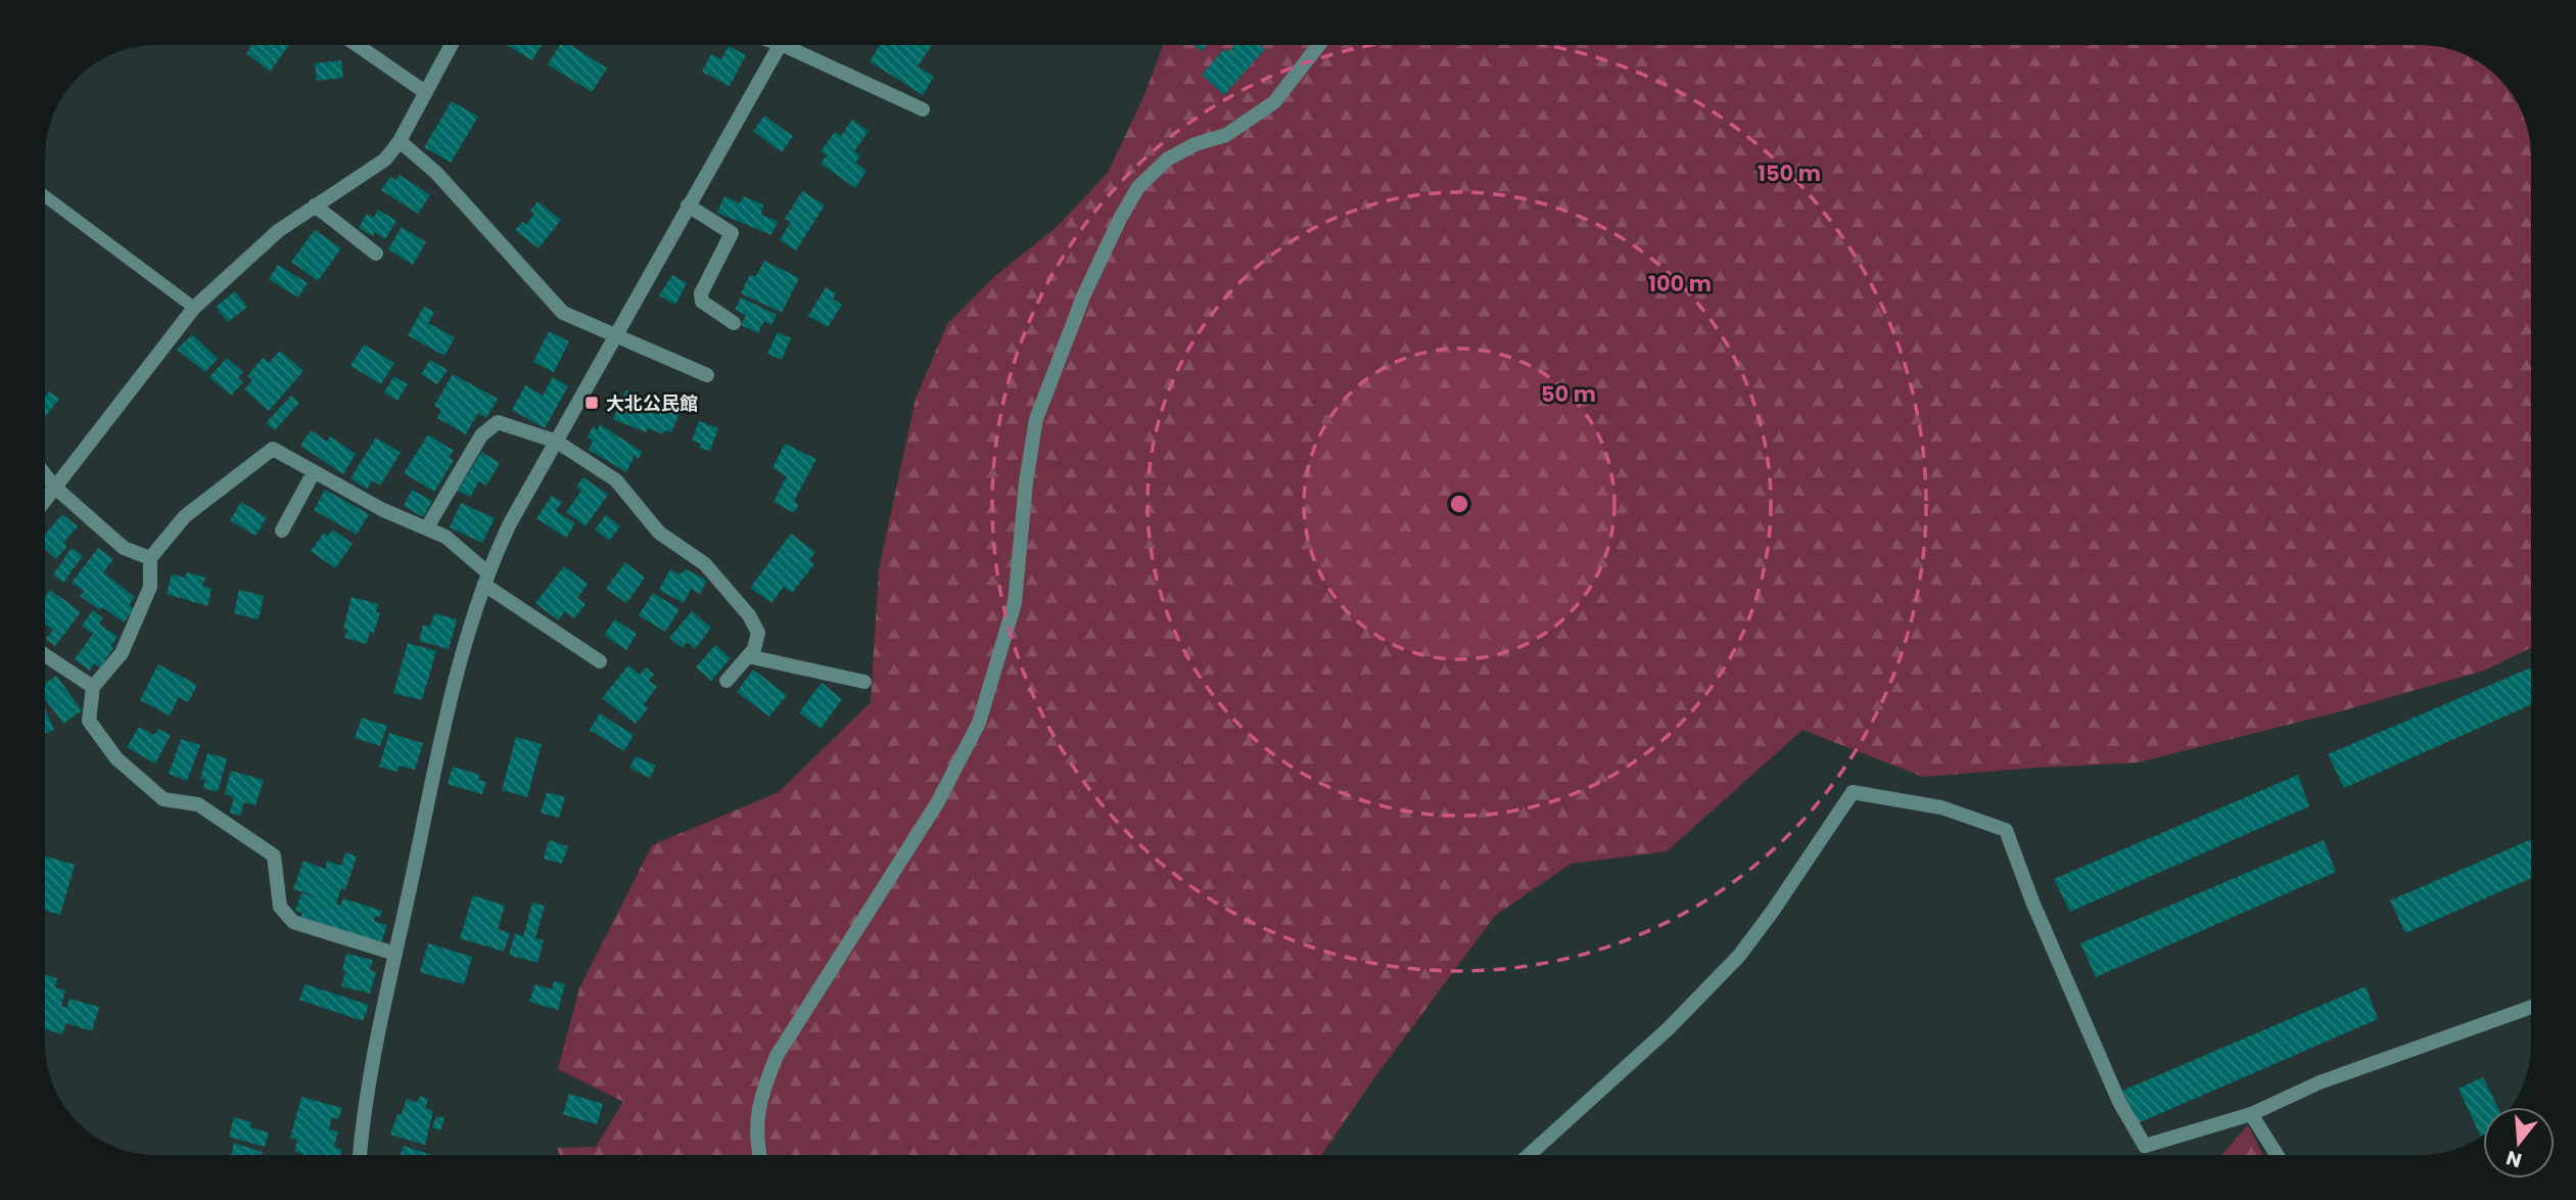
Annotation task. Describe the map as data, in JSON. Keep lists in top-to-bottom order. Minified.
{"places":{"transit":["大北公民館"]},"north":"bottom","rings":["150 m","100 m","50 m"]}
